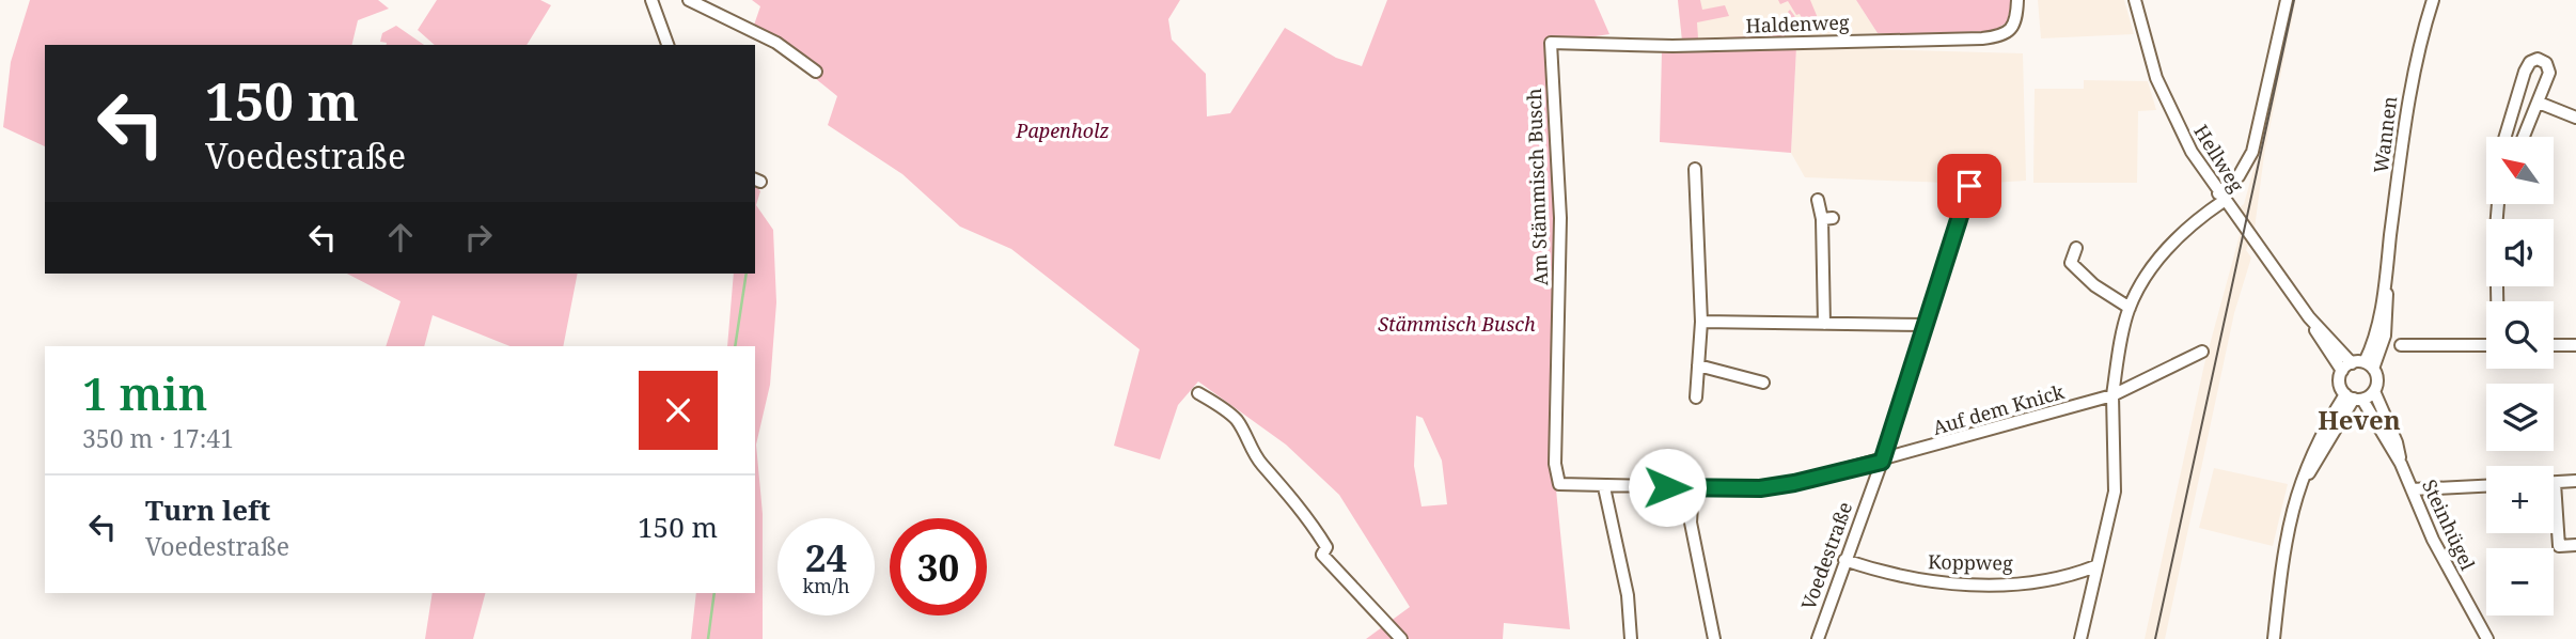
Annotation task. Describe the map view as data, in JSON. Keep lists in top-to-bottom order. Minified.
{"streets":{"street":["Haldenweg","Wannen","Hellweg","Am Stämmisch Busch","Auf dem Knick","Steinhügel","Voedestraße","Koppweg"]},"crossings":[["Haldenweg","Am Stämmisch Busch"],["Wannen","Hellweg"],["Wannen","Steinhügel"],["Hellweg","Steinhügel"],["Am Stämmisch Busch","Auf dem Knick"],["Auf dem Knick","Voedestraße"],["Voedestraße","Koppweg"]],"districts":["Heven"],"parks":["Papenholz","Stämmisch Busch"],"north":"top left","page":{"turn":["150 m","Voedestraße"],"map_buttons":["+","−"],"heading":["1 min","350 m · 17:41"],"list":[{"name":"Turn left","note":"Voedestraße","value":"150 m"}],"speed":"24 km/h","limit":"30"}}
